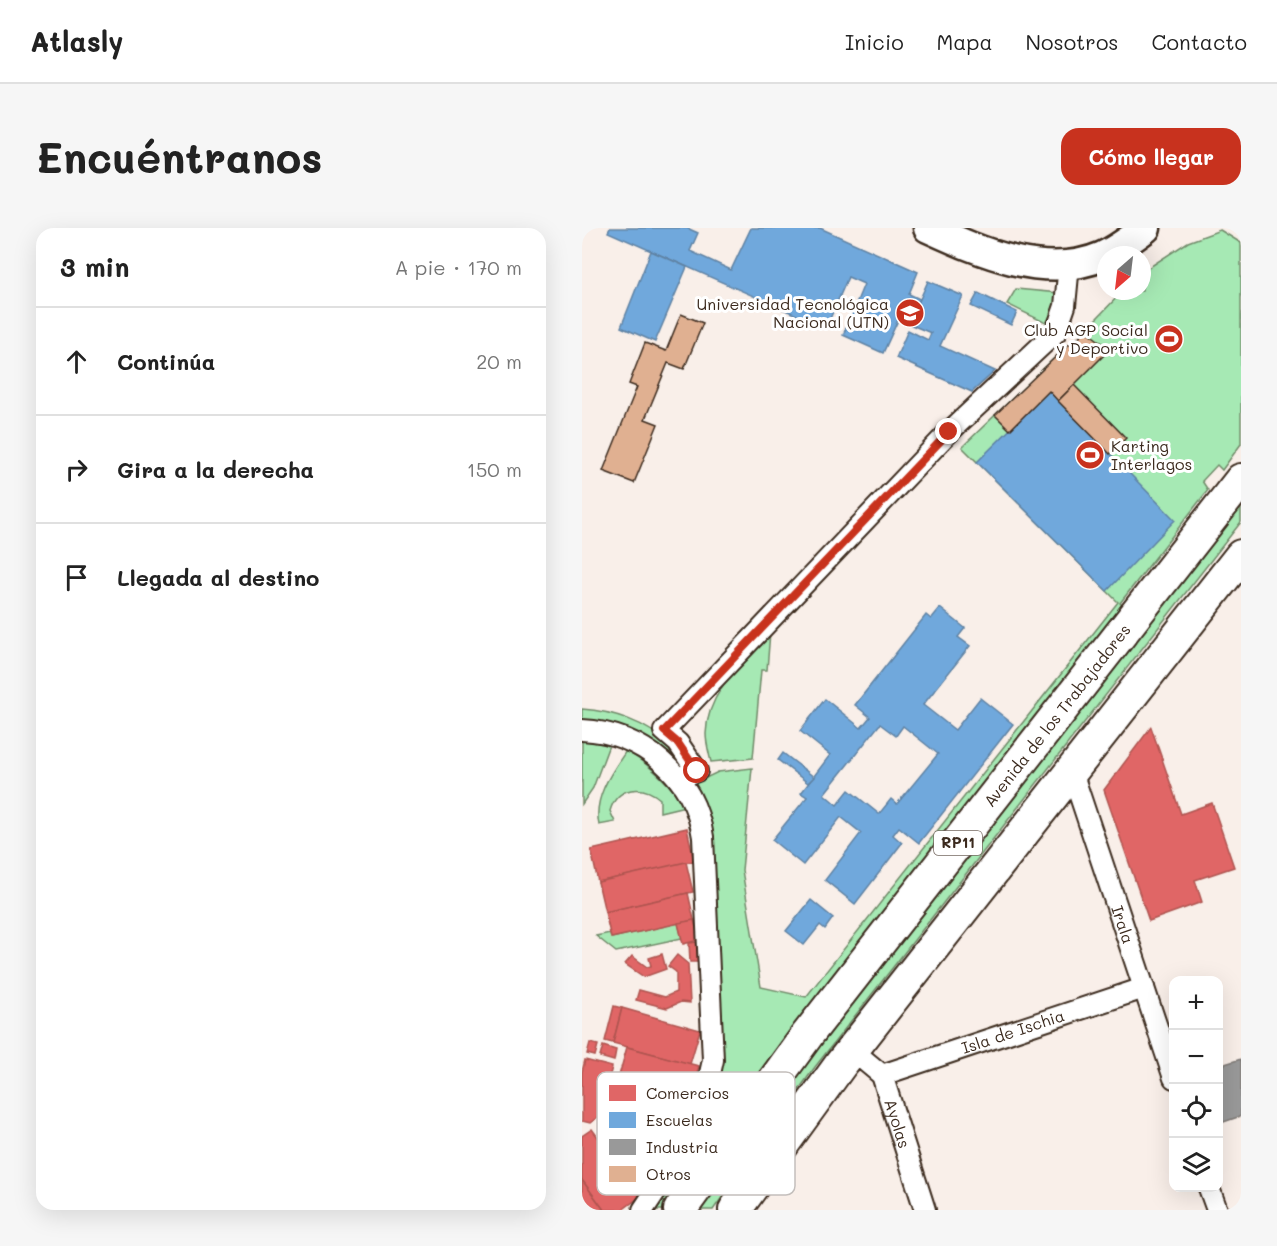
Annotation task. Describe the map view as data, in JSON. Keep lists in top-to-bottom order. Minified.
{"streets":{"main road":["Avenida de los Trabajadores","RP11"],"street":["Irala","Isla de Ischia","Ayolas"]},"crossings":[["RP11","Irala"],["Irala","Isla de Ischia"],["Isla de Ischia","Ayolas"]],"places":{"school or university":["Universidad Tecnológica Nacional (UTN)"],"sports":["Club AGP Social y Deportivo","Karting Interlagos"]},"legend":["Comercios","Escuelas","Industria","Otros"],"north":"bottom left","page":{"header":"Atlasly","nav":["Inicio","Mapa","Nosotros","Contacto"],"buttons":"Cómo llegar","title":"Encuéntranos","heading":["3 min","A pie · 170 m"],"list":[["Continúa","20 m"],["Gira a la derecha","150 m"],"Llegada al destino"],"map_buttons":["+","−"]}}
